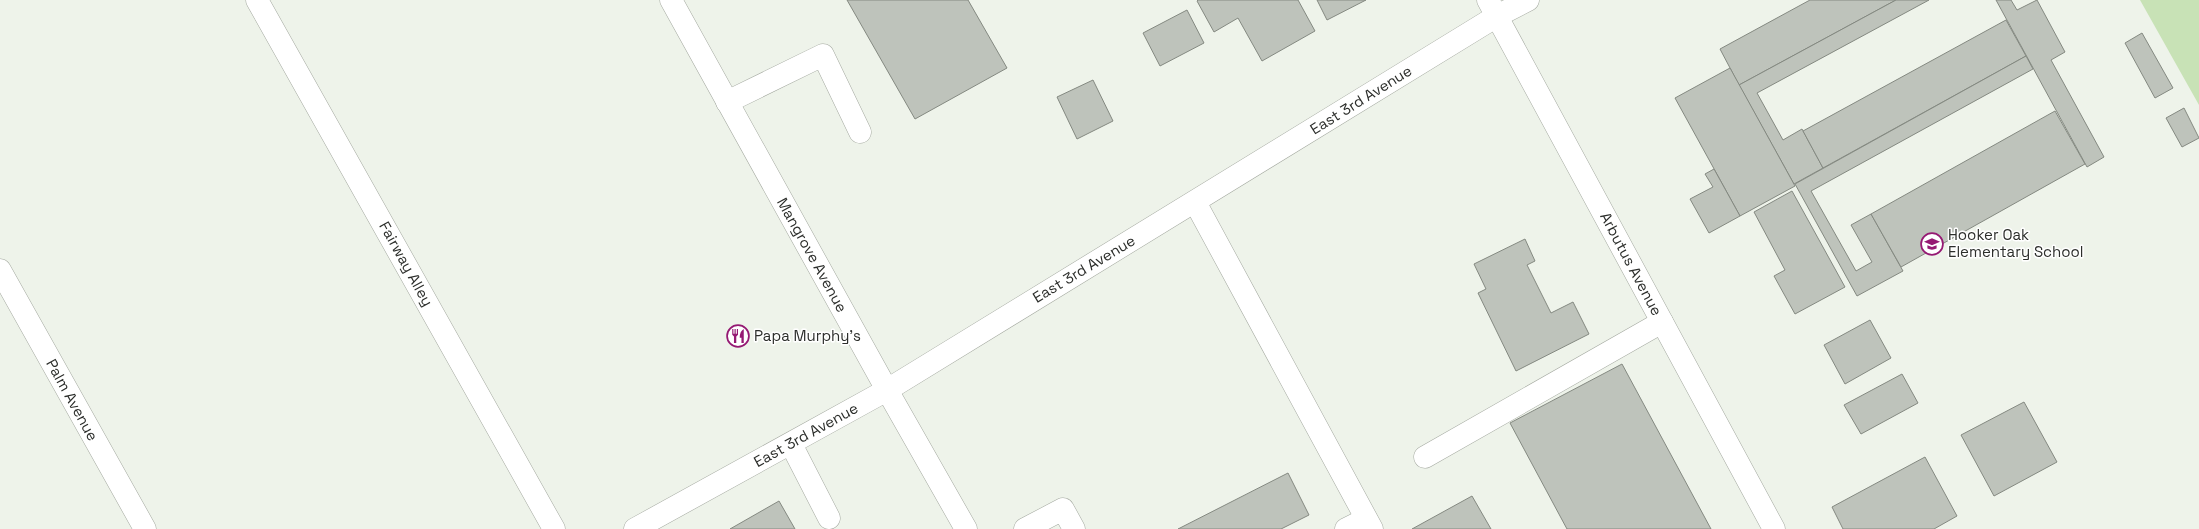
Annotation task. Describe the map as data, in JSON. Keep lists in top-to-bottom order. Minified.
{"streets":{"street":["East 3rd Avenue","Mangrove Avenue","Fairway Alley","Arbutus Avenue","Palm Avenue"]},"crossings":[["East 3rd Avenue","Mangrove Avenue"],["East 3rd Avenue","Arbutus Avenue"]],"places":{"school or university":["Hooker Oak Elementary School"],"restaurant":["Papa Murphy's"]}}
